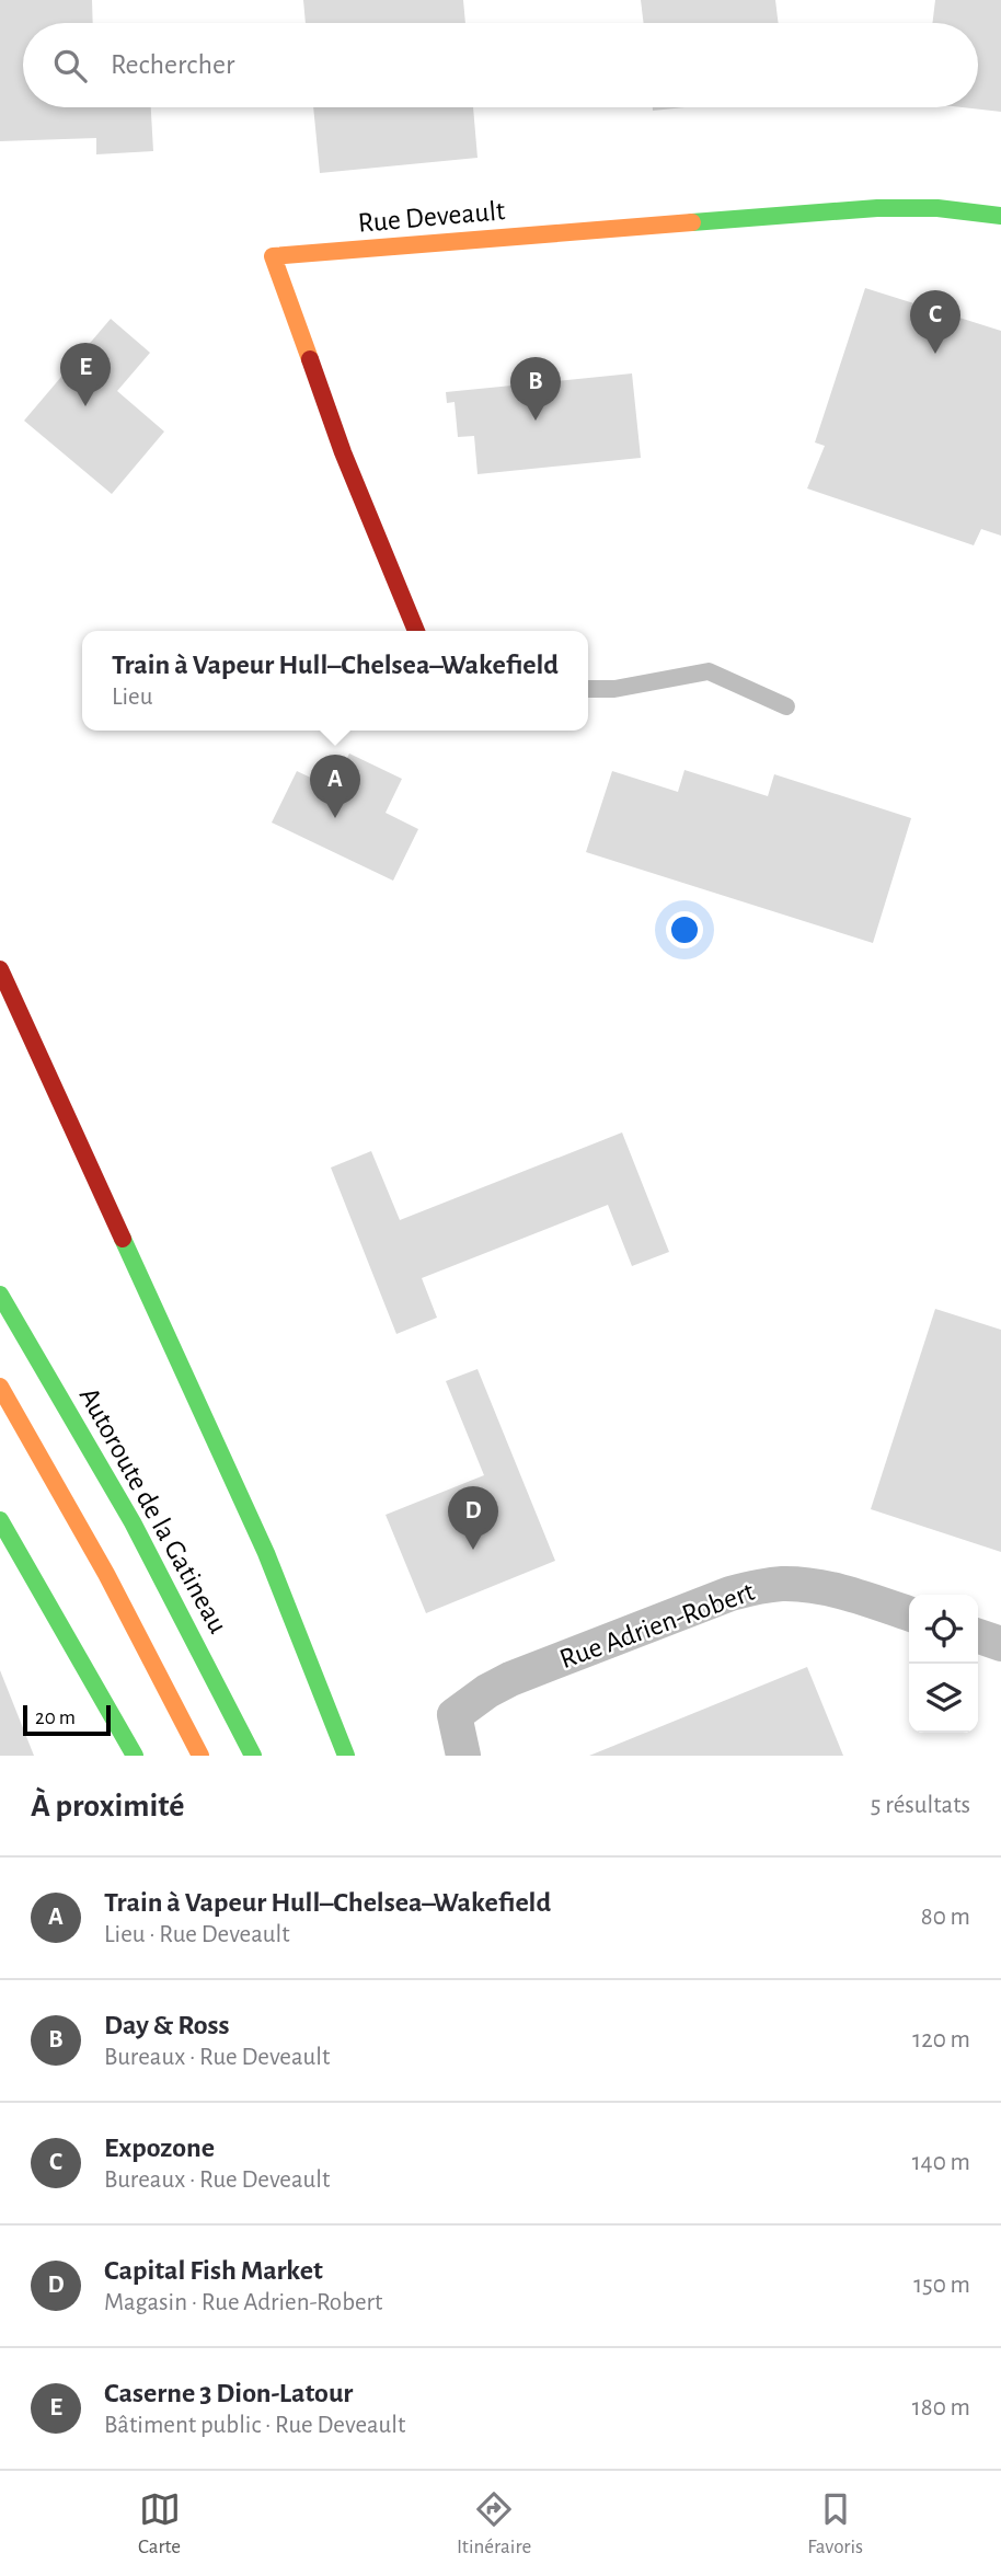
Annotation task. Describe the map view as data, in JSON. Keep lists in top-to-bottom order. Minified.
{"streets":{"main road":["Rue Deveault","Autoroute de la Gatineau"],"street":["Rue Adrien-Robert"]},"scale_bar":"20 m","page":{"search":"Rechercher","pins":["C","E","B","A","D"],"popup":["Train à Vapeur Hull–Chelsea–Wakefield","Lieu"],"scale":"20 m","heading":["À proximité","5 résultats"],"list":[{"mark":"A","name":"Train à Vapeur Hull–Chelsea–Wakefield","note":"Lieu · Rue Deveault","value":"80 m"},{"mark":"B","name":"Day & Ross","note":"Bureaux · Rue Deveault","value":"120 m"},{"mark":"C","name":"Expozone","note":"Bureaux · Rue Deveault","value":"140 m"},{"mark":"D","name":"Capital Fish Market","note":"Magasin · Rue Adrien-Robert","value":"150 m"},{"mark":"E","name":"Caserne 3 Dion-Latour","note":"Bâtiment public · Rue Deveault","value":"180 m"}],"nav":["Carte","Itinéraire","Favoris"]}}
